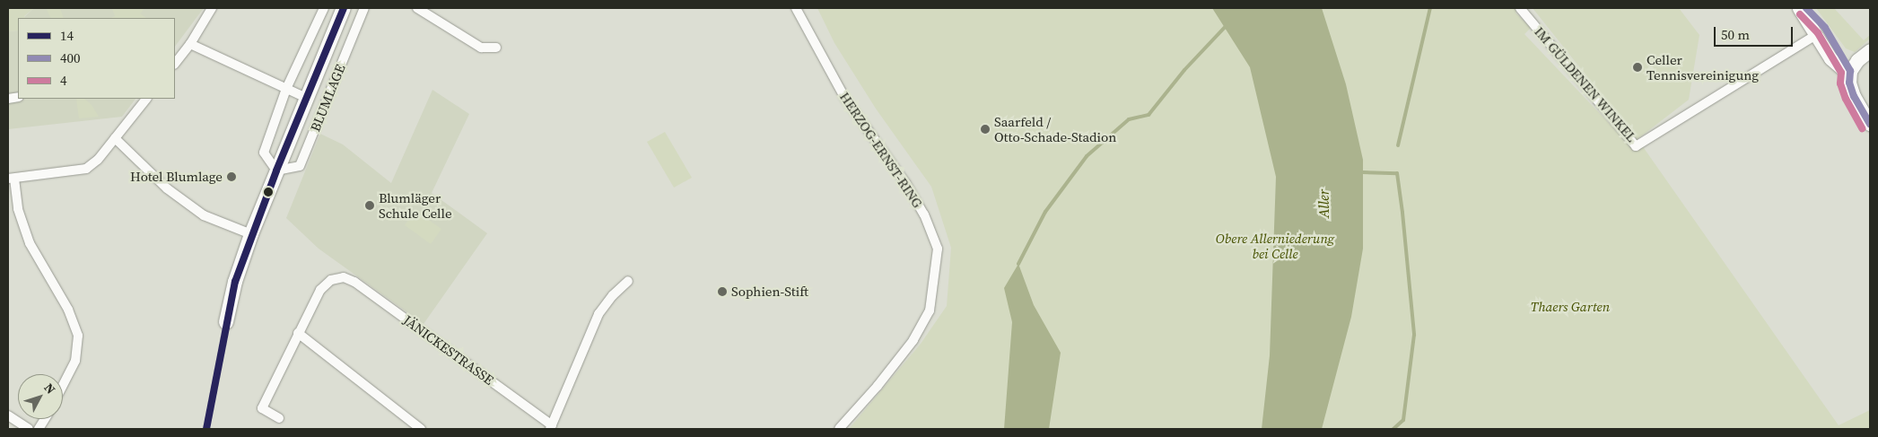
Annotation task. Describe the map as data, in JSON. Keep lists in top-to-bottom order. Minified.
{"streets":{"main road":["BLUMLAGE"],"street":["IM GÜLDENEN WINKEL","HERZOG-ERNST-RING","JÄNICKESTRASSE"]},"water":["Aller"],"parks":["Obere Allerniederung bei Celle","Thaers Garten"],"places":["Celler Tennisvereinigung","Saarfeld / Otto-Schade-Stadion","Hotel Blumlage","Blumläger Schule Celle","Sophien-Stift"],"lines":["transit line 14","transit line 400","transit line 4"],"legend":["14","400","4"],"scale_bar":"50 m","north":"top right"}
